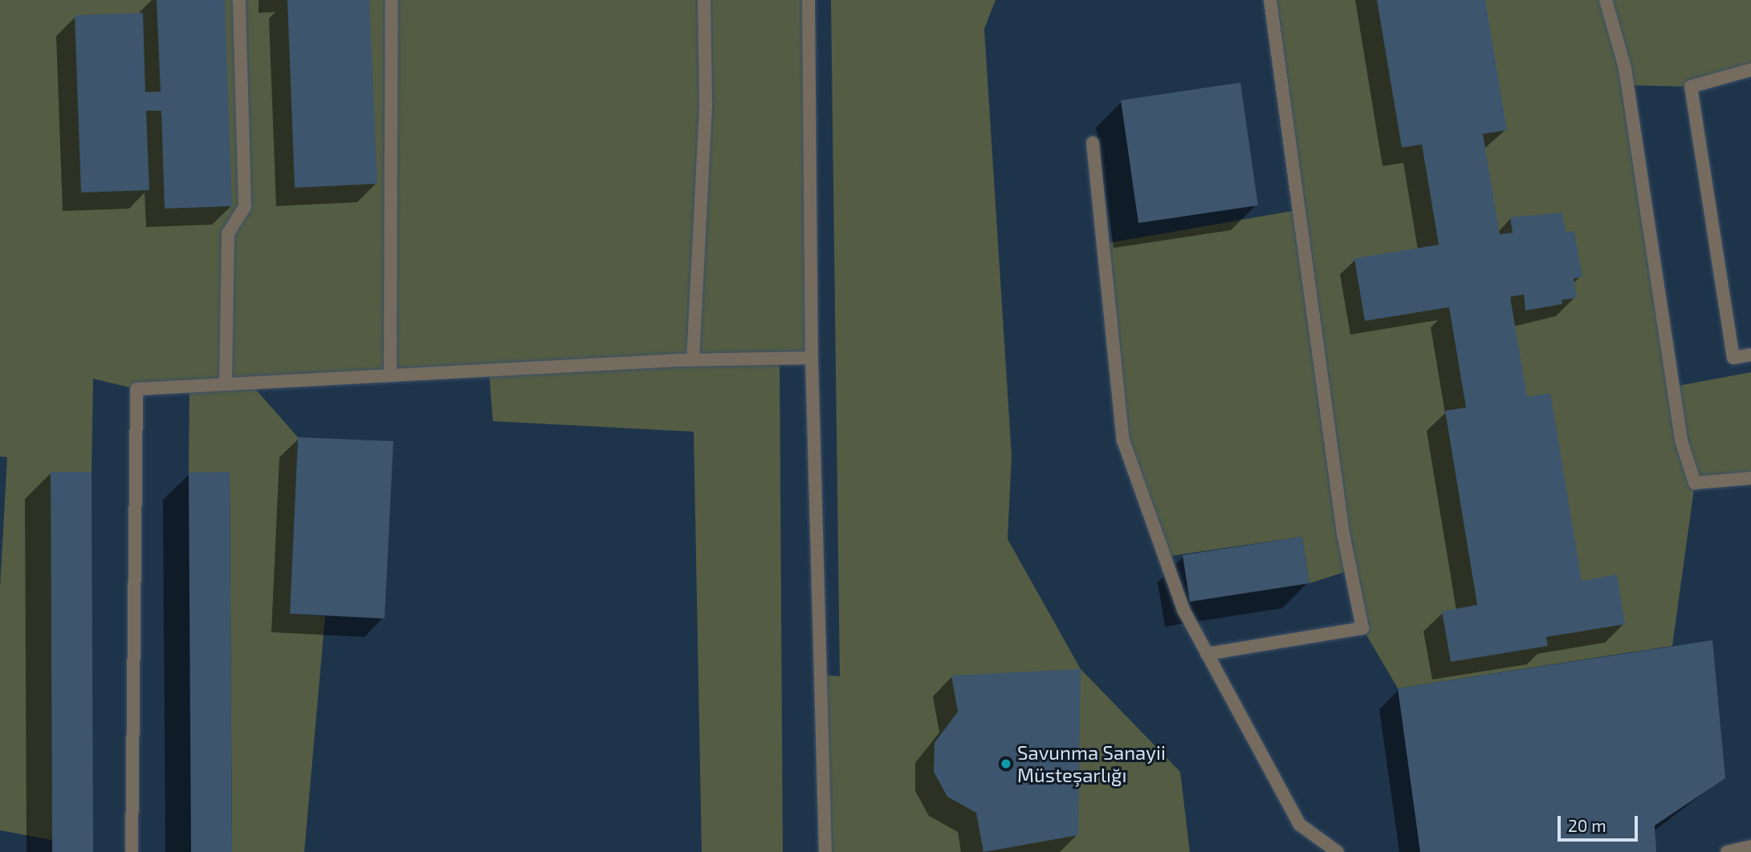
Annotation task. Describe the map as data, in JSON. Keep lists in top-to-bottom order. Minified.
{"places":["Savunma Sanayii Müsteşarlığı"],"scale_bar":"20 m"}
